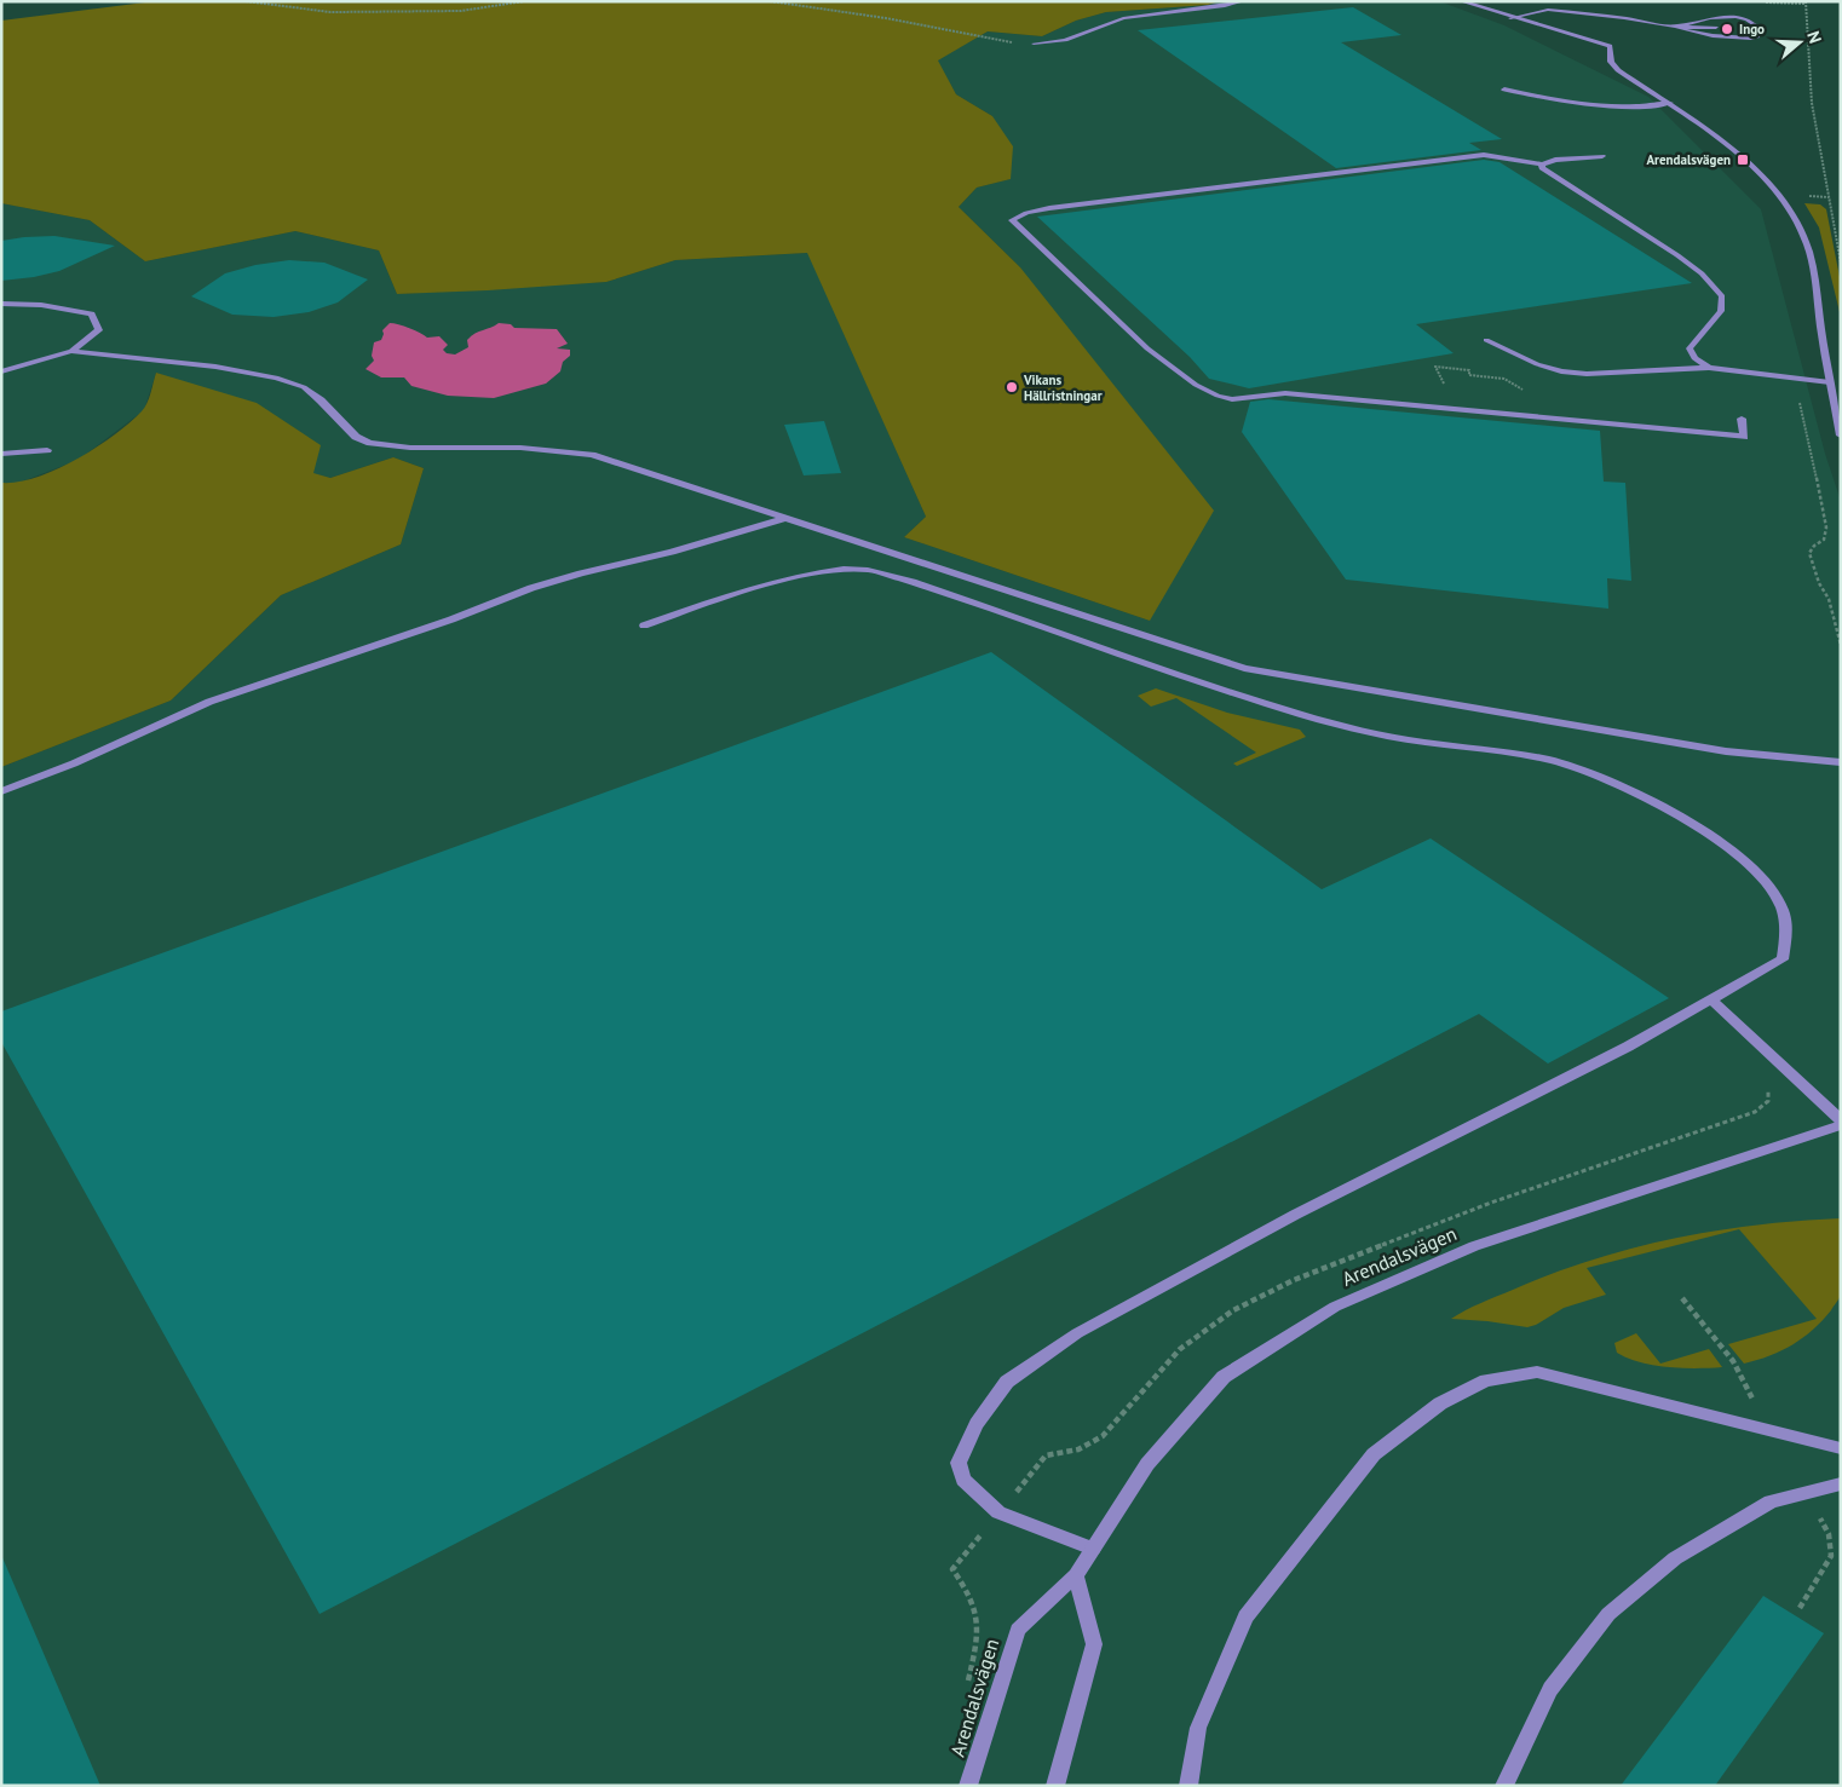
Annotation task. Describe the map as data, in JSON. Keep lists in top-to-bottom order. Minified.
{"streets":{"street":["Arendalsvägen"]},"places":{"other":["Ingo","Vikans Hällristningar"],"transit":["Arendalsvägen"]},"north":"right"}
